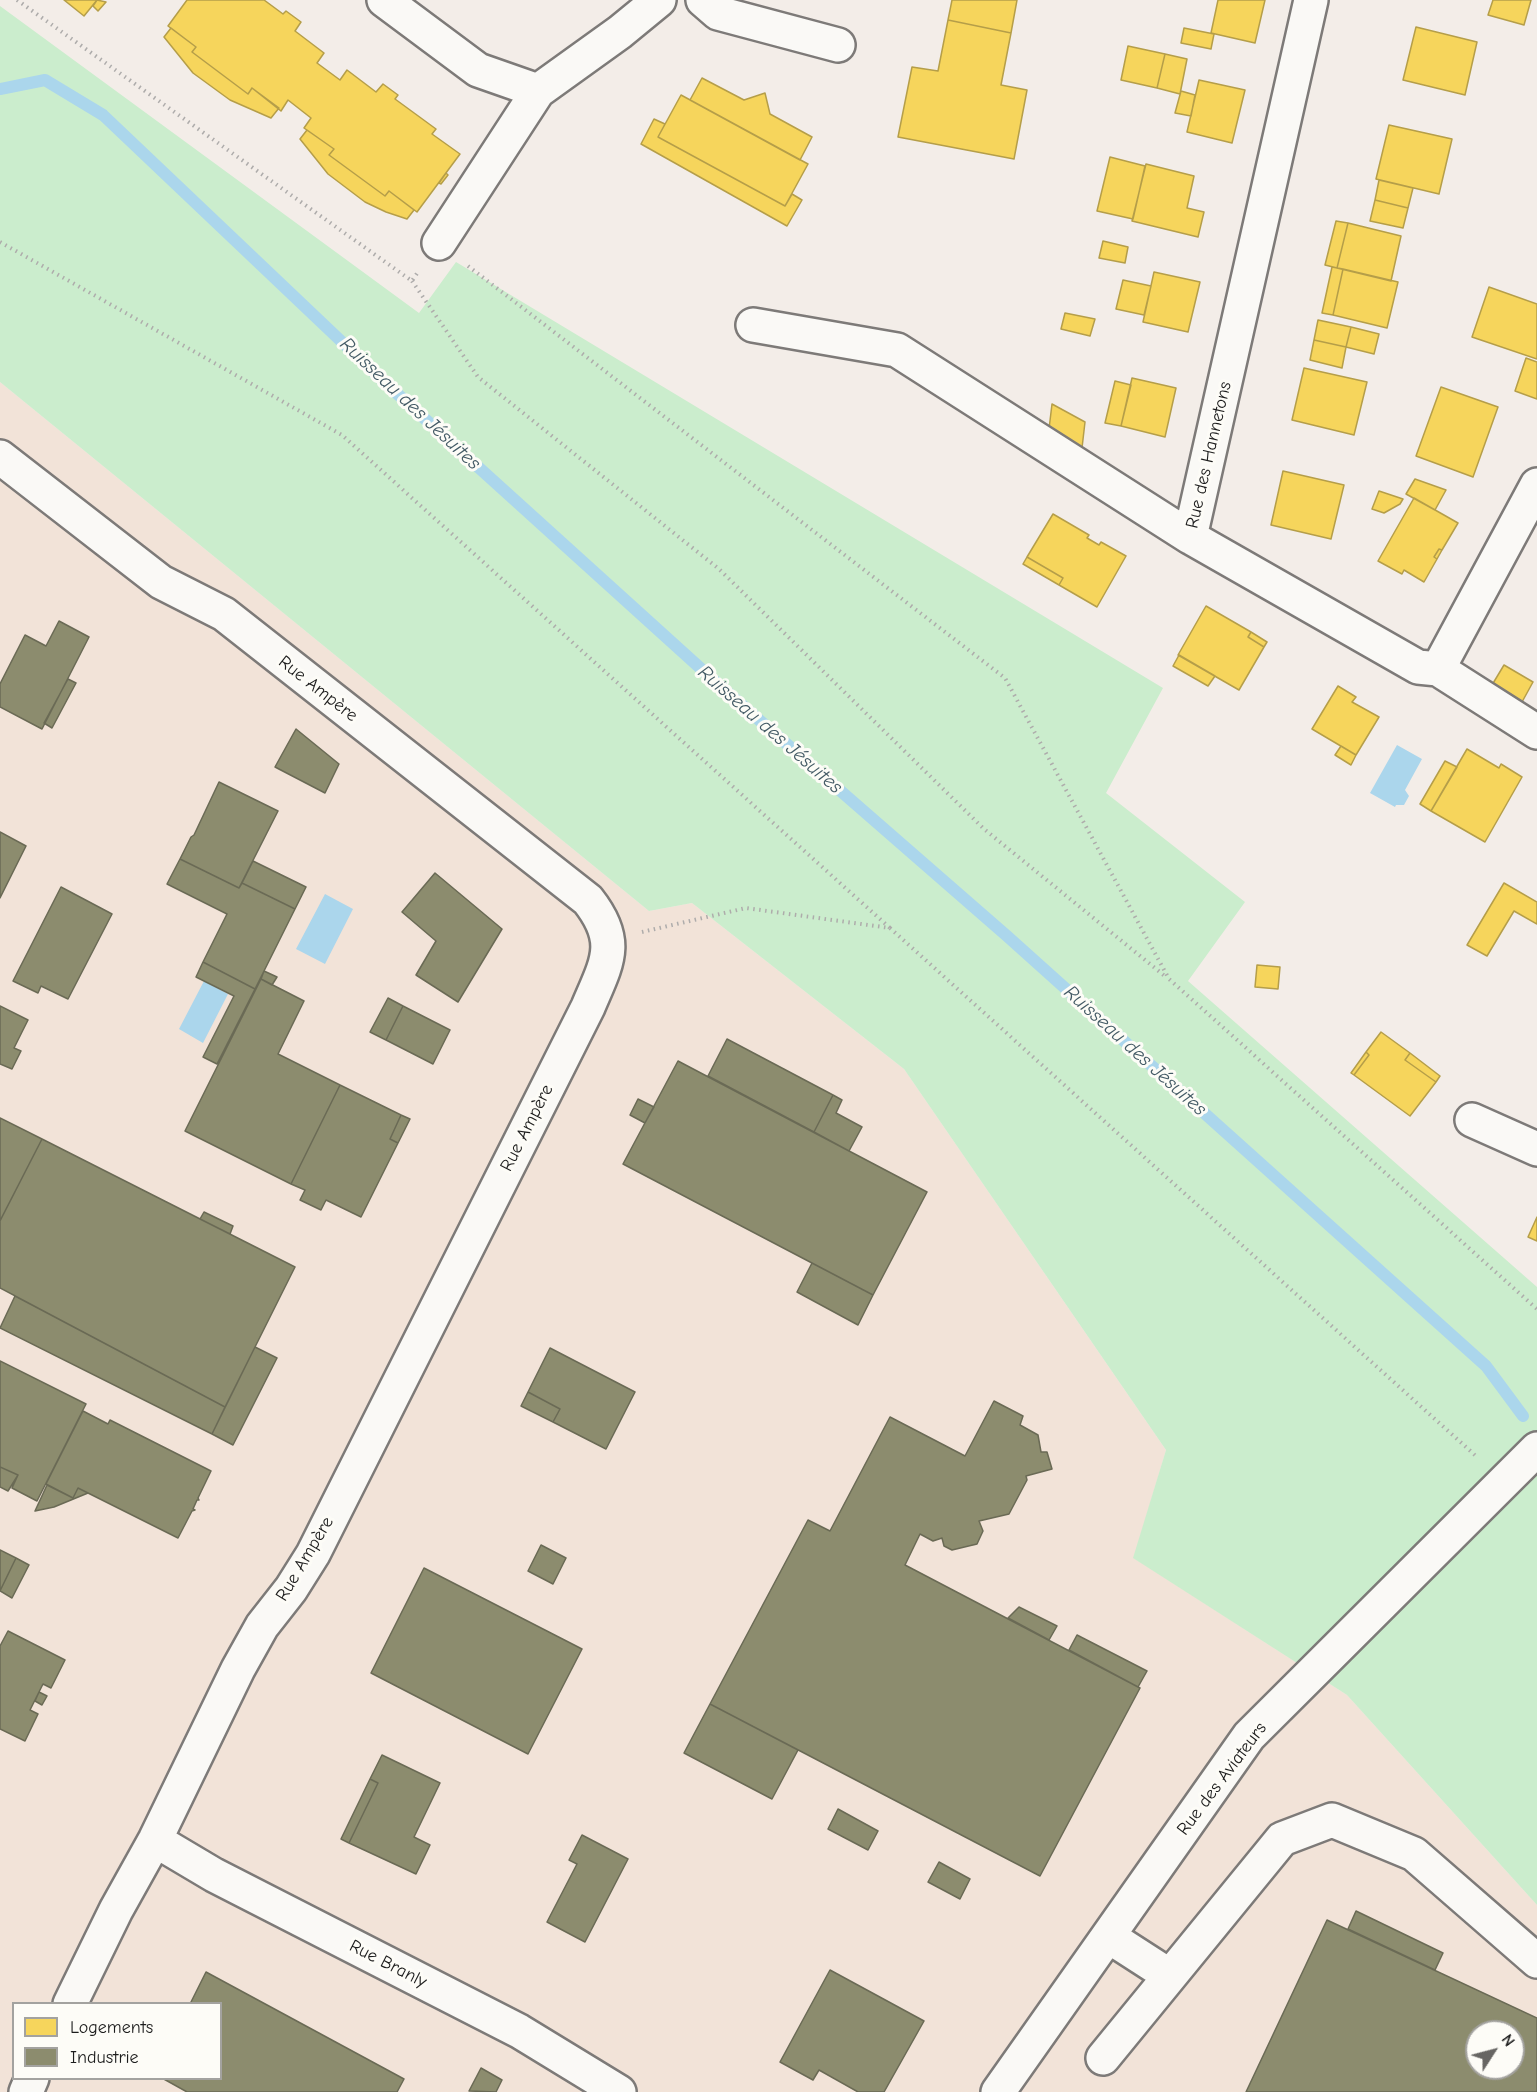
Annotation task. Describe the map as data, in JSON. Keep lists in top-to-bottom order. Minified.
{"streets":{"street":["Rue des Hannetons","Rue Ampère","Rue des Aviateurs","Rue Branly"]},"crossings":[["Rue Ampère","Rue Branly"]],"water":["Ruisseau des Jésuites"],"legend":["Logements","Industrie"],"north":"top right"}
